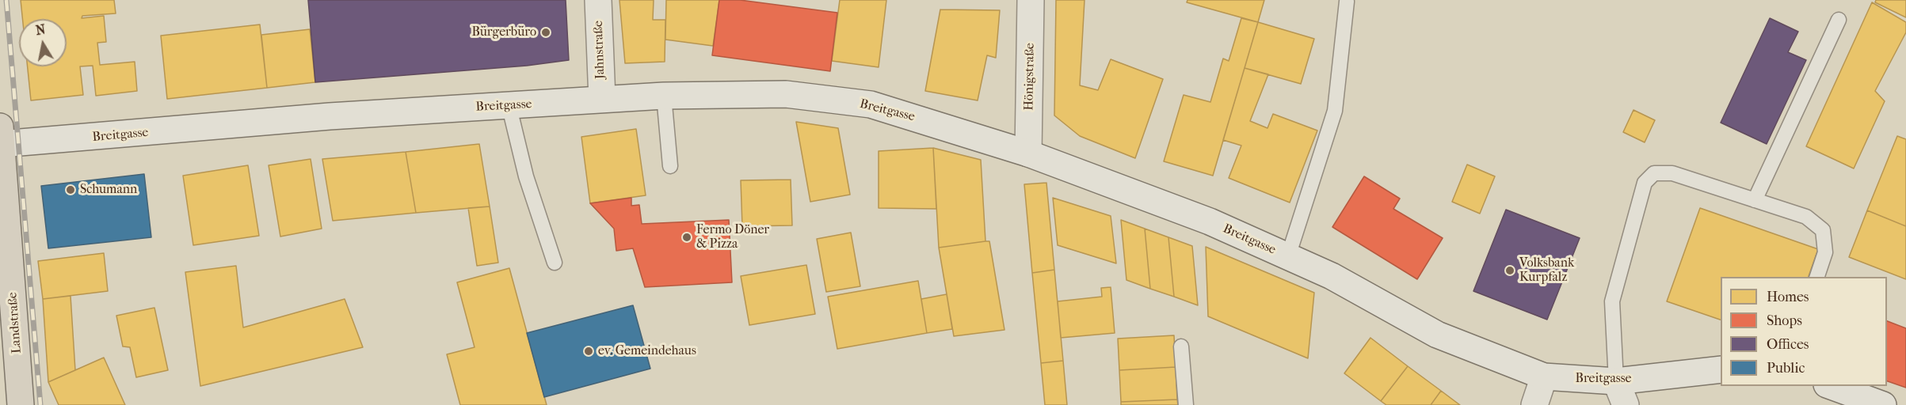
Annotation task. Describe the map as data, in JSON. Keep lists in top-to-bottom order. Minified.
{"streets":{"main road":["Jahnstraße","Hönigstraße","Breitgasse","Landstraße"]},"crossings":[["Jahnstraße","Breitgasse"],["Hönigstraße","Breitgasse"],["Breitgasse","Landstraße"]],"places":["Bürgerbüro","Schumann","Fermo Döner & Pizza","Volksbank Kurpfalz","ev. Gemeindehaus"],"legend":["Homes","Shops","Offices","Public"],"north":"top"}
